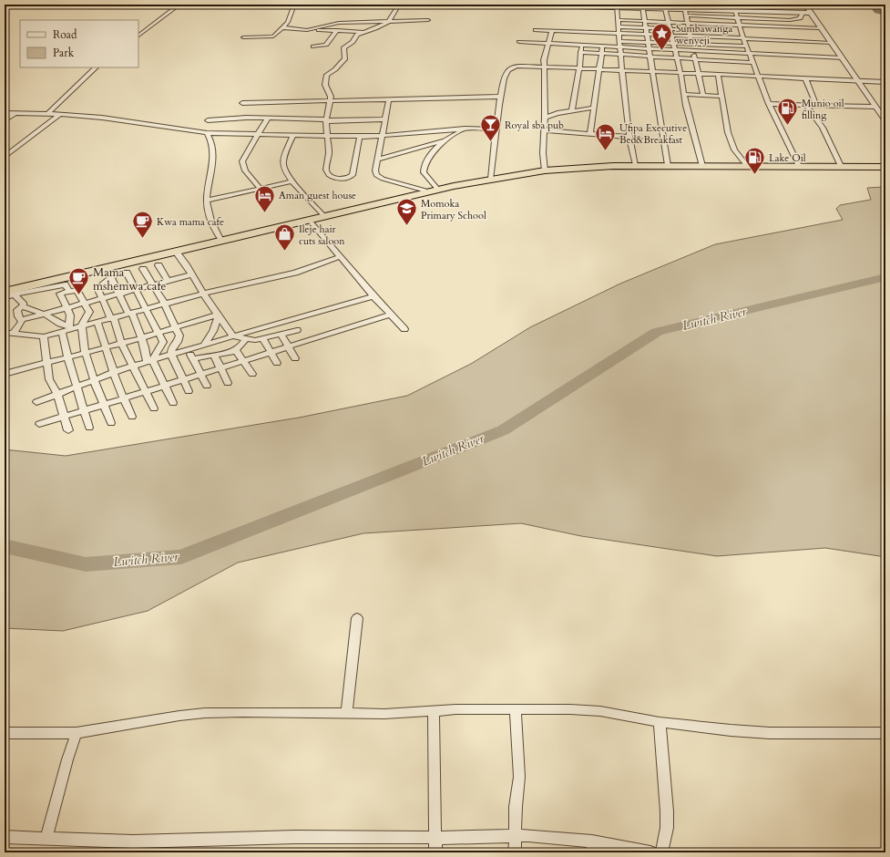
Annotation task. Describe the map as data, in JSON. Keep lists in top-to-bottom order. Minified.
{"water":["Lwitch River"],"places":{"place":["Sumbawanga wenyeji"],"fuel station":["Munio oil filling","Lake Oil"],"bar":["Royal sba pub"],"hotel":["Ufipa Executive Bed&Breakfast","Aman guest house"],"school or university":["Momoka Primary School"],"cafe":["Kwa mama cafe","Mama mshemwa cafe"],"shop":["Ileje hair cuts saloon"]},"legend":["Road","Park"]}
